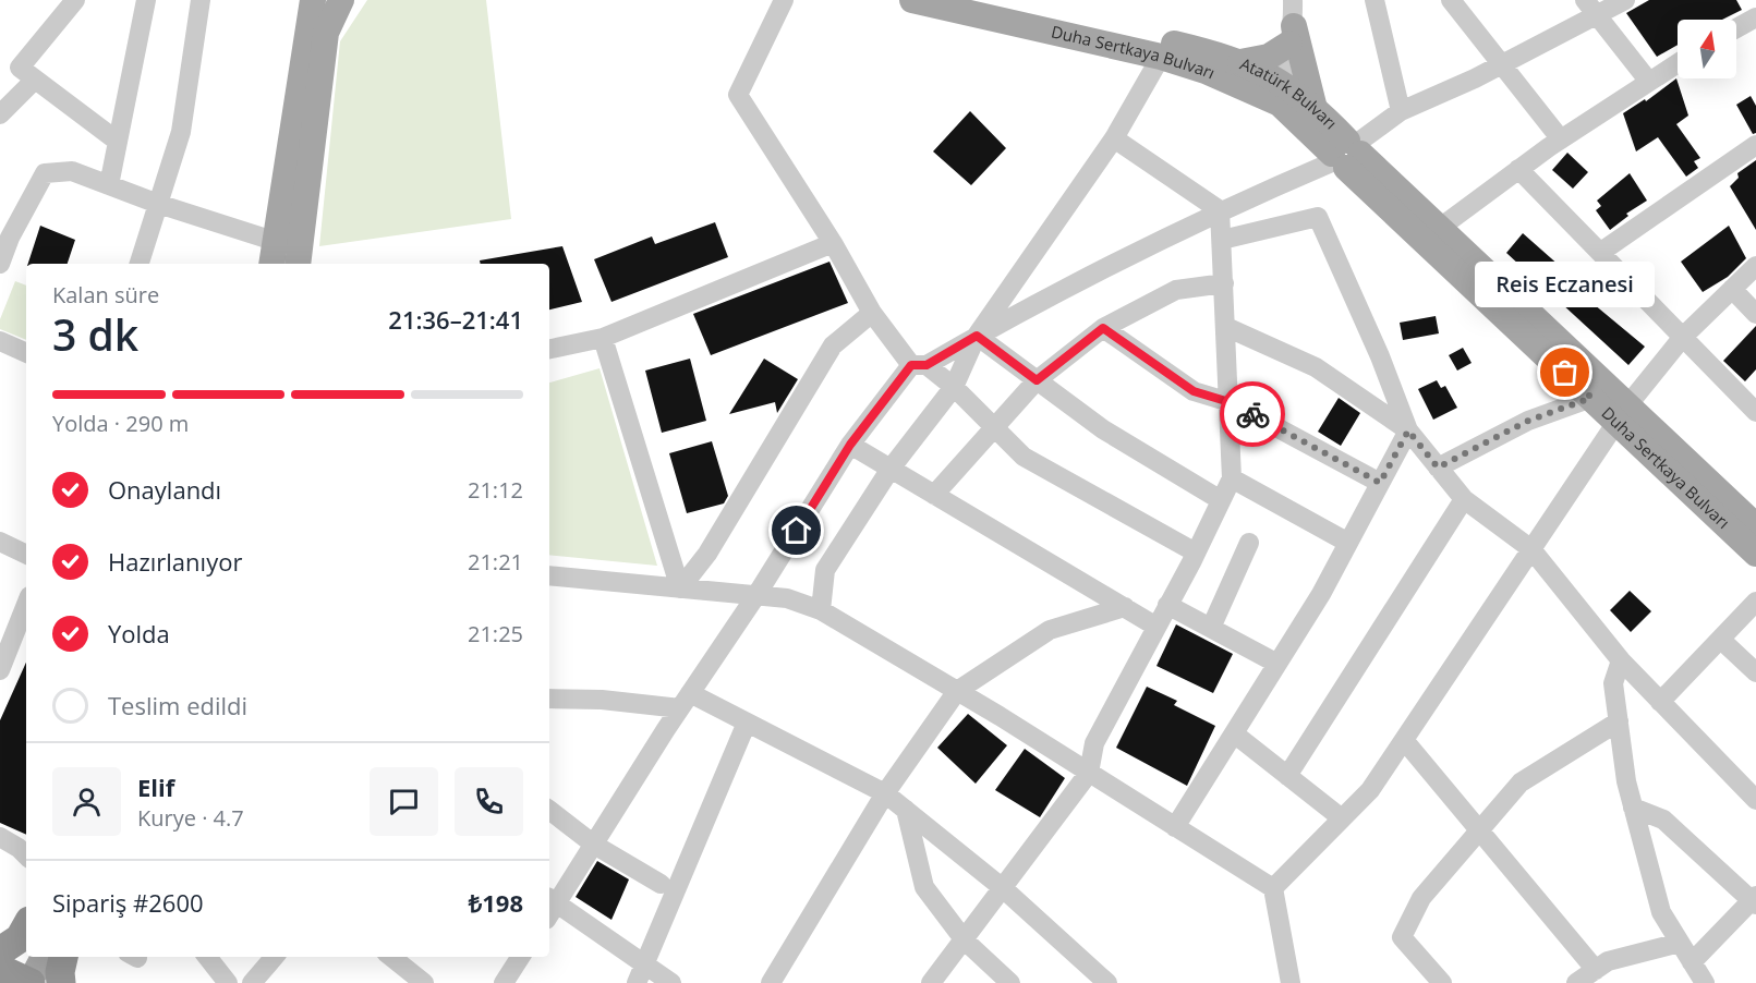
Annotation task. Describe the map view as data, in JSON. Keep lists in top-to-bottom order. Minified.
{"streets":{"main road":["Duha Sertkaya Bulvarı","Atatürk Bulvarı"]},"crossings":[["Duha Sertkaya Bulvarı","Atatürk Bulvarı"]],"places":["Reis Eczanesi"],"north":"top","page":{"bubble":"Reis Eczanesi","heading":["3 dk","Kalan süre","21:36–21:41"],"panel":["Elif","Kurye · 4.7","Sipariş #2600","₺198"],"bar":"Yolda · 290 m","list":[["Onaylandı","21:12"],["Hazırlanıyor","21:21"],["Yolda","21:25"],"Teslim edildi"]}}
